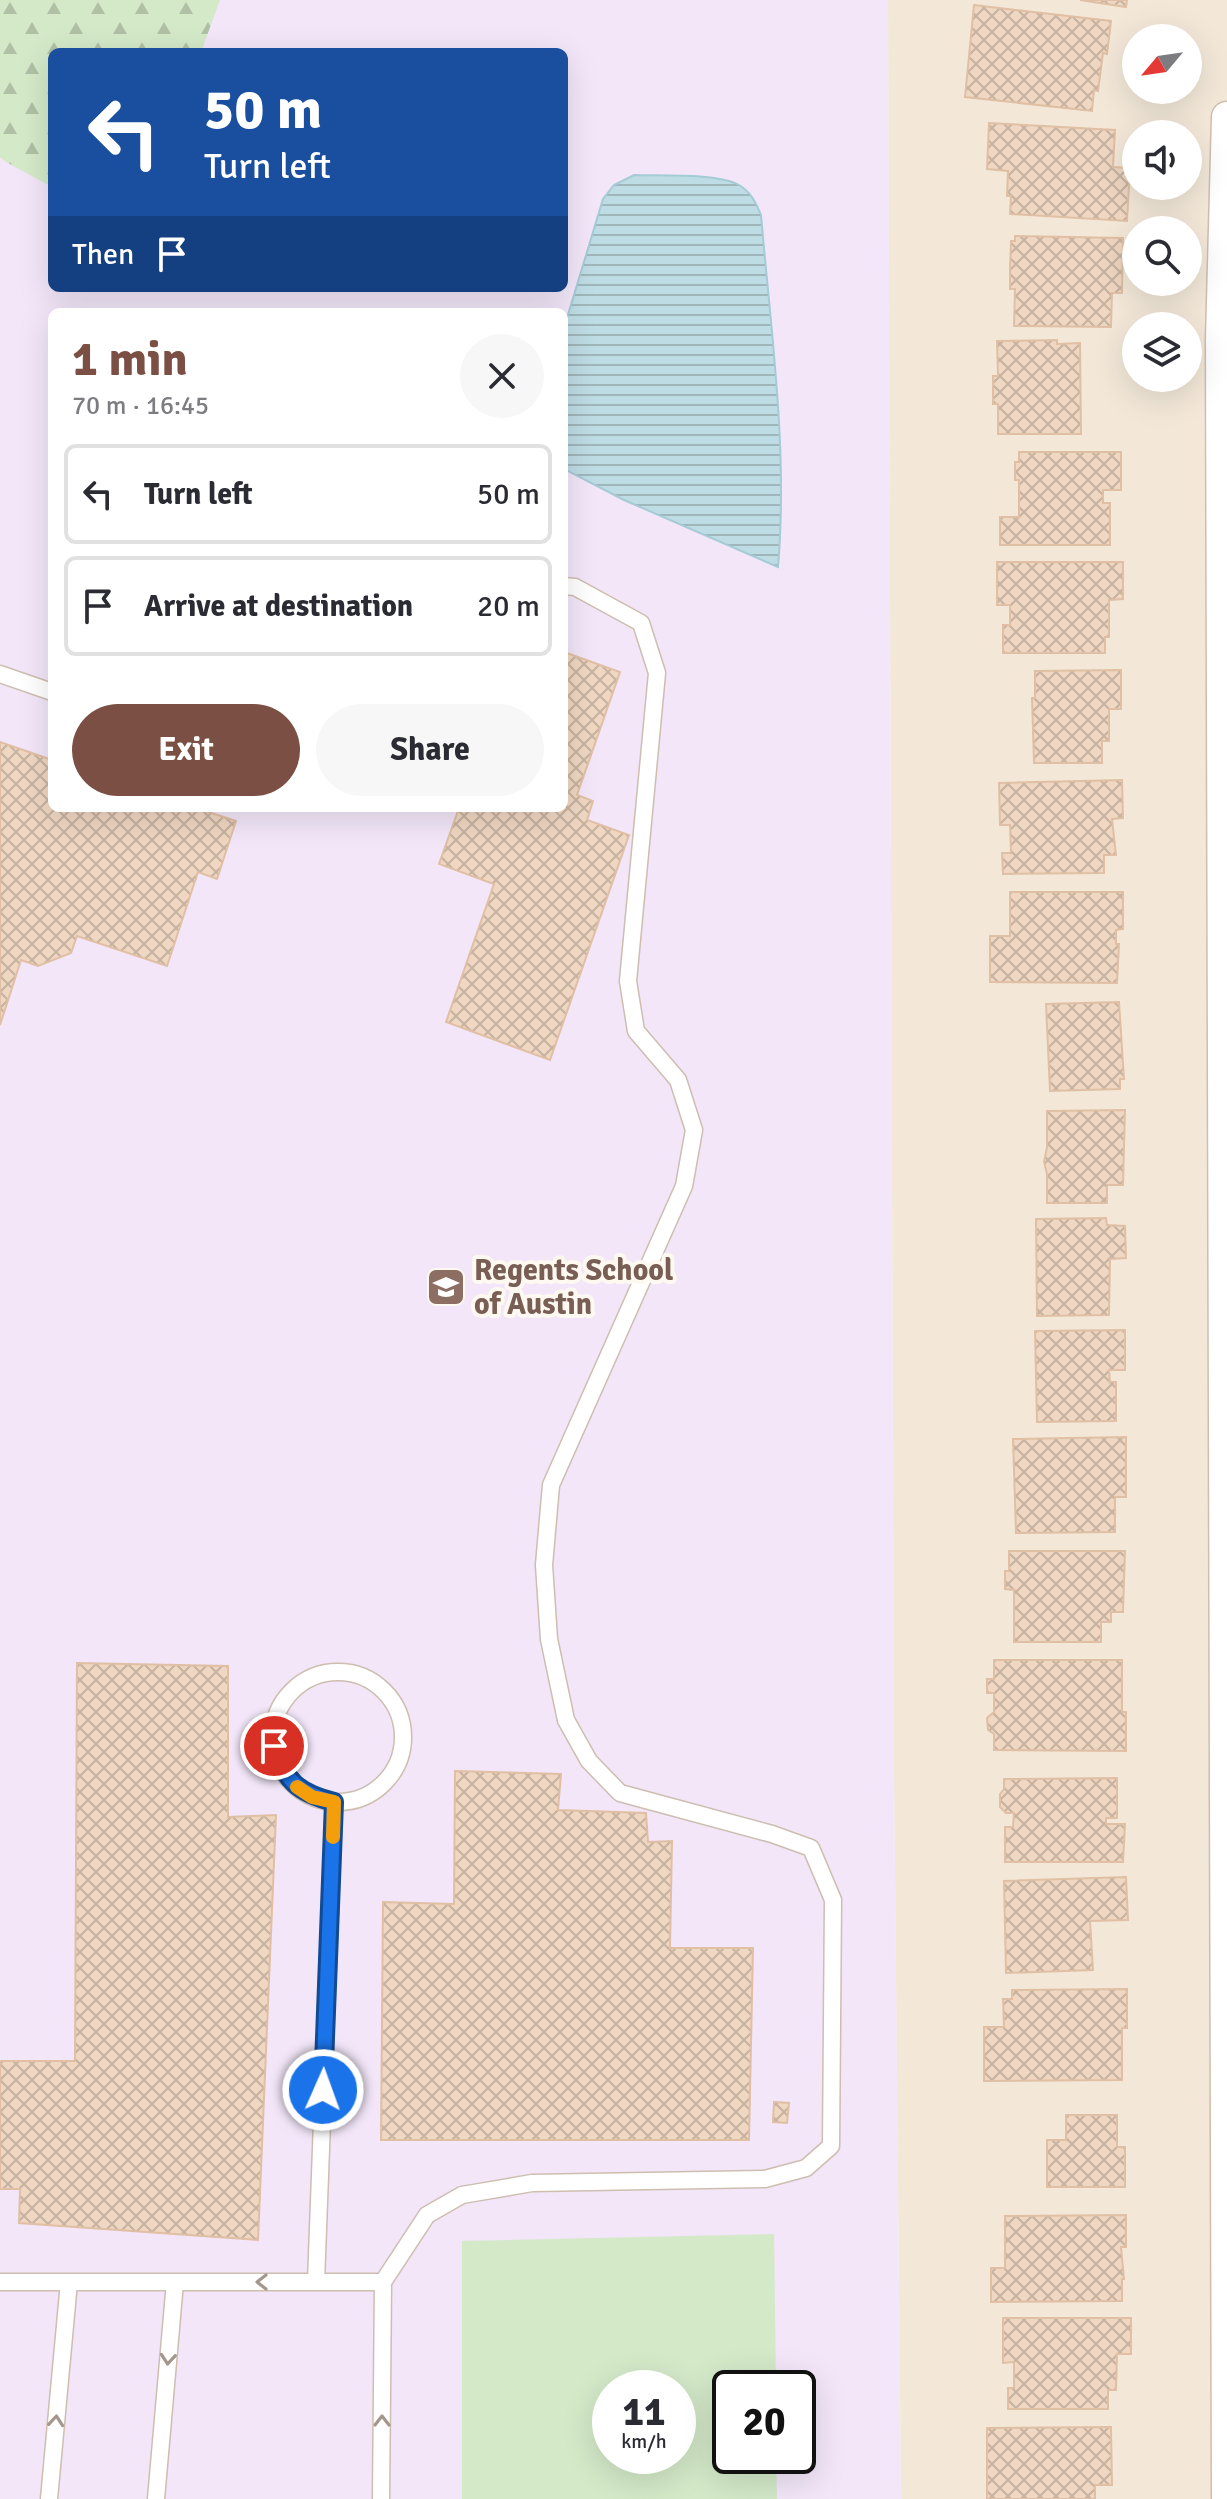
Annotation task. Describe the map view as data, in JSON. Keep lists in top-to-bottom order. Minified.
{"places":{"school or university":["Regents School of Austin"]},"north":"bottom left","page":{"turn":["50 m","Turn left"],"then":"Then","heading":["1 min","70 m · 16:45"],"list":[{"name":"Turn left","value":"50 m"},{"name":"Arrive at destination","value":"20 m"}],"buttons":["Exit","Share"],"speed":"11 km/h","limit":"20"}}
